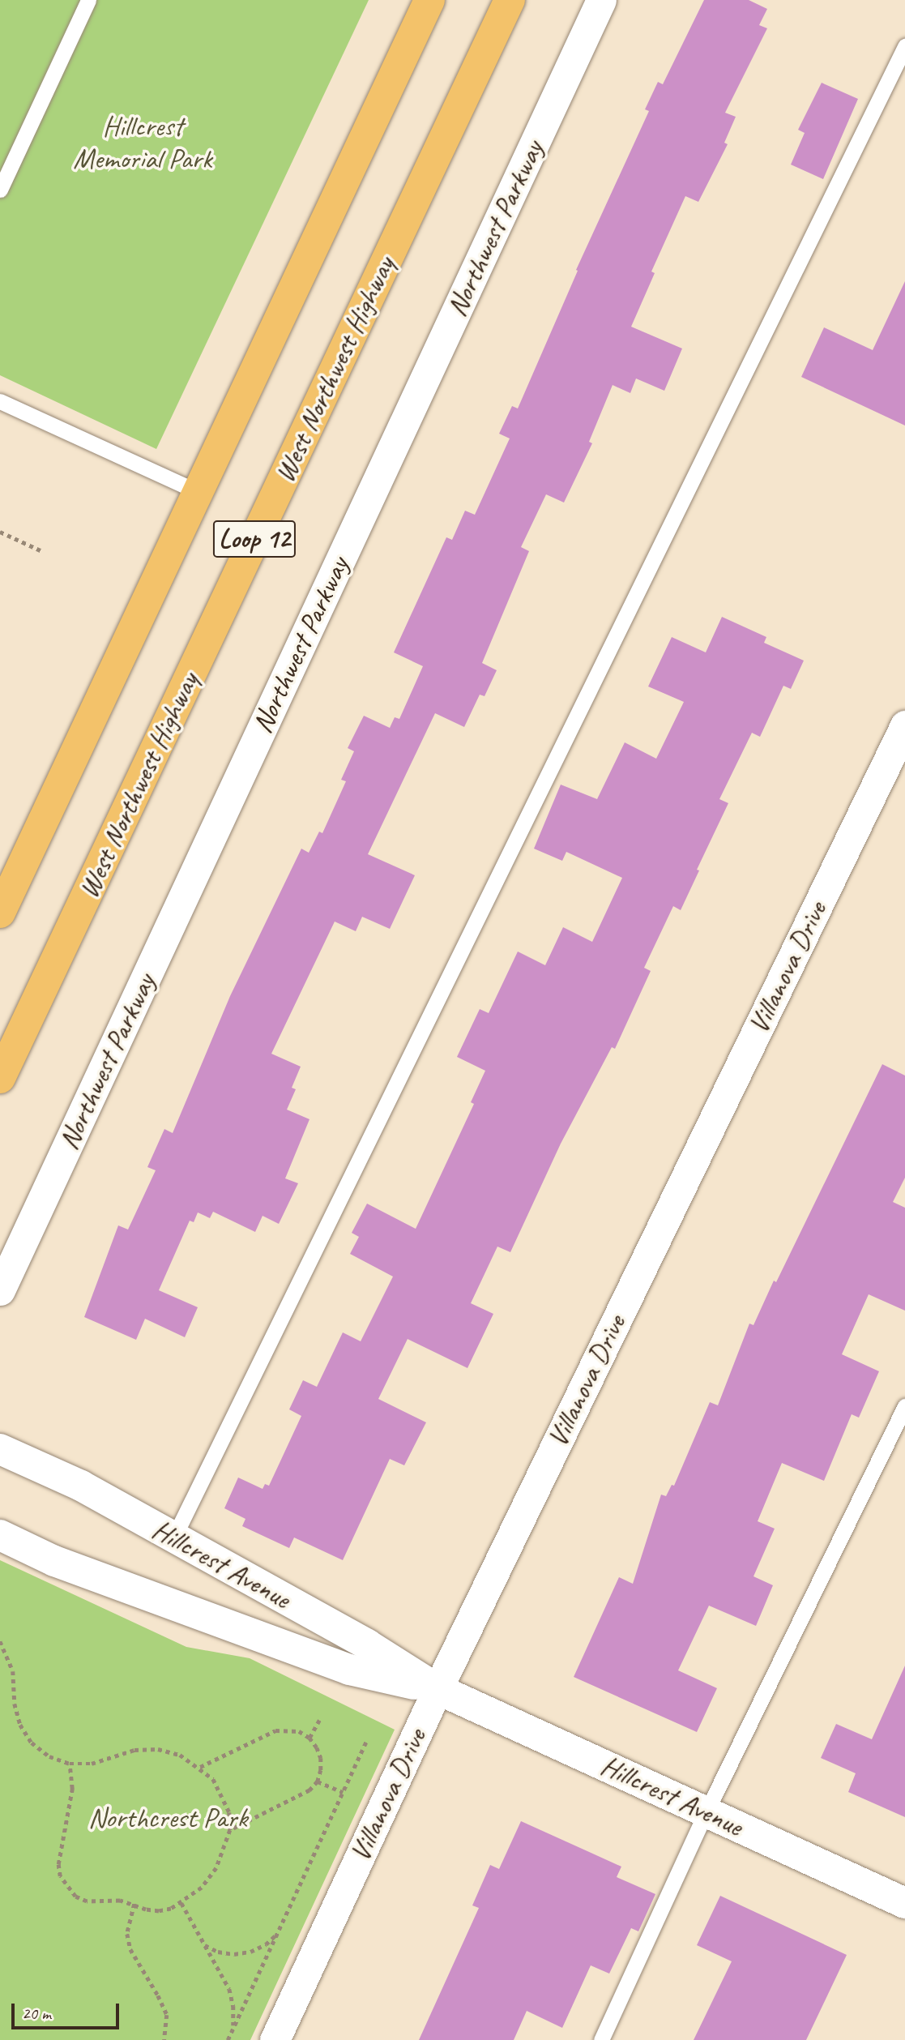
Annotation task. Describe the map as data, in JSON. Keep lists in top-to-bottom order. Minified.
{"streets":{"main road":["West Northwest Highway","Loop 12"],"street":["Northwest Parkway","Villanova Drive","Hillcrest Avenue"]},"crossings":[["Villanova Drive","Hillcrest Avenue"]],"parks":["Hillcrest Memorial Park","Northcrest Park"],"scale_bar":"20 m"}
